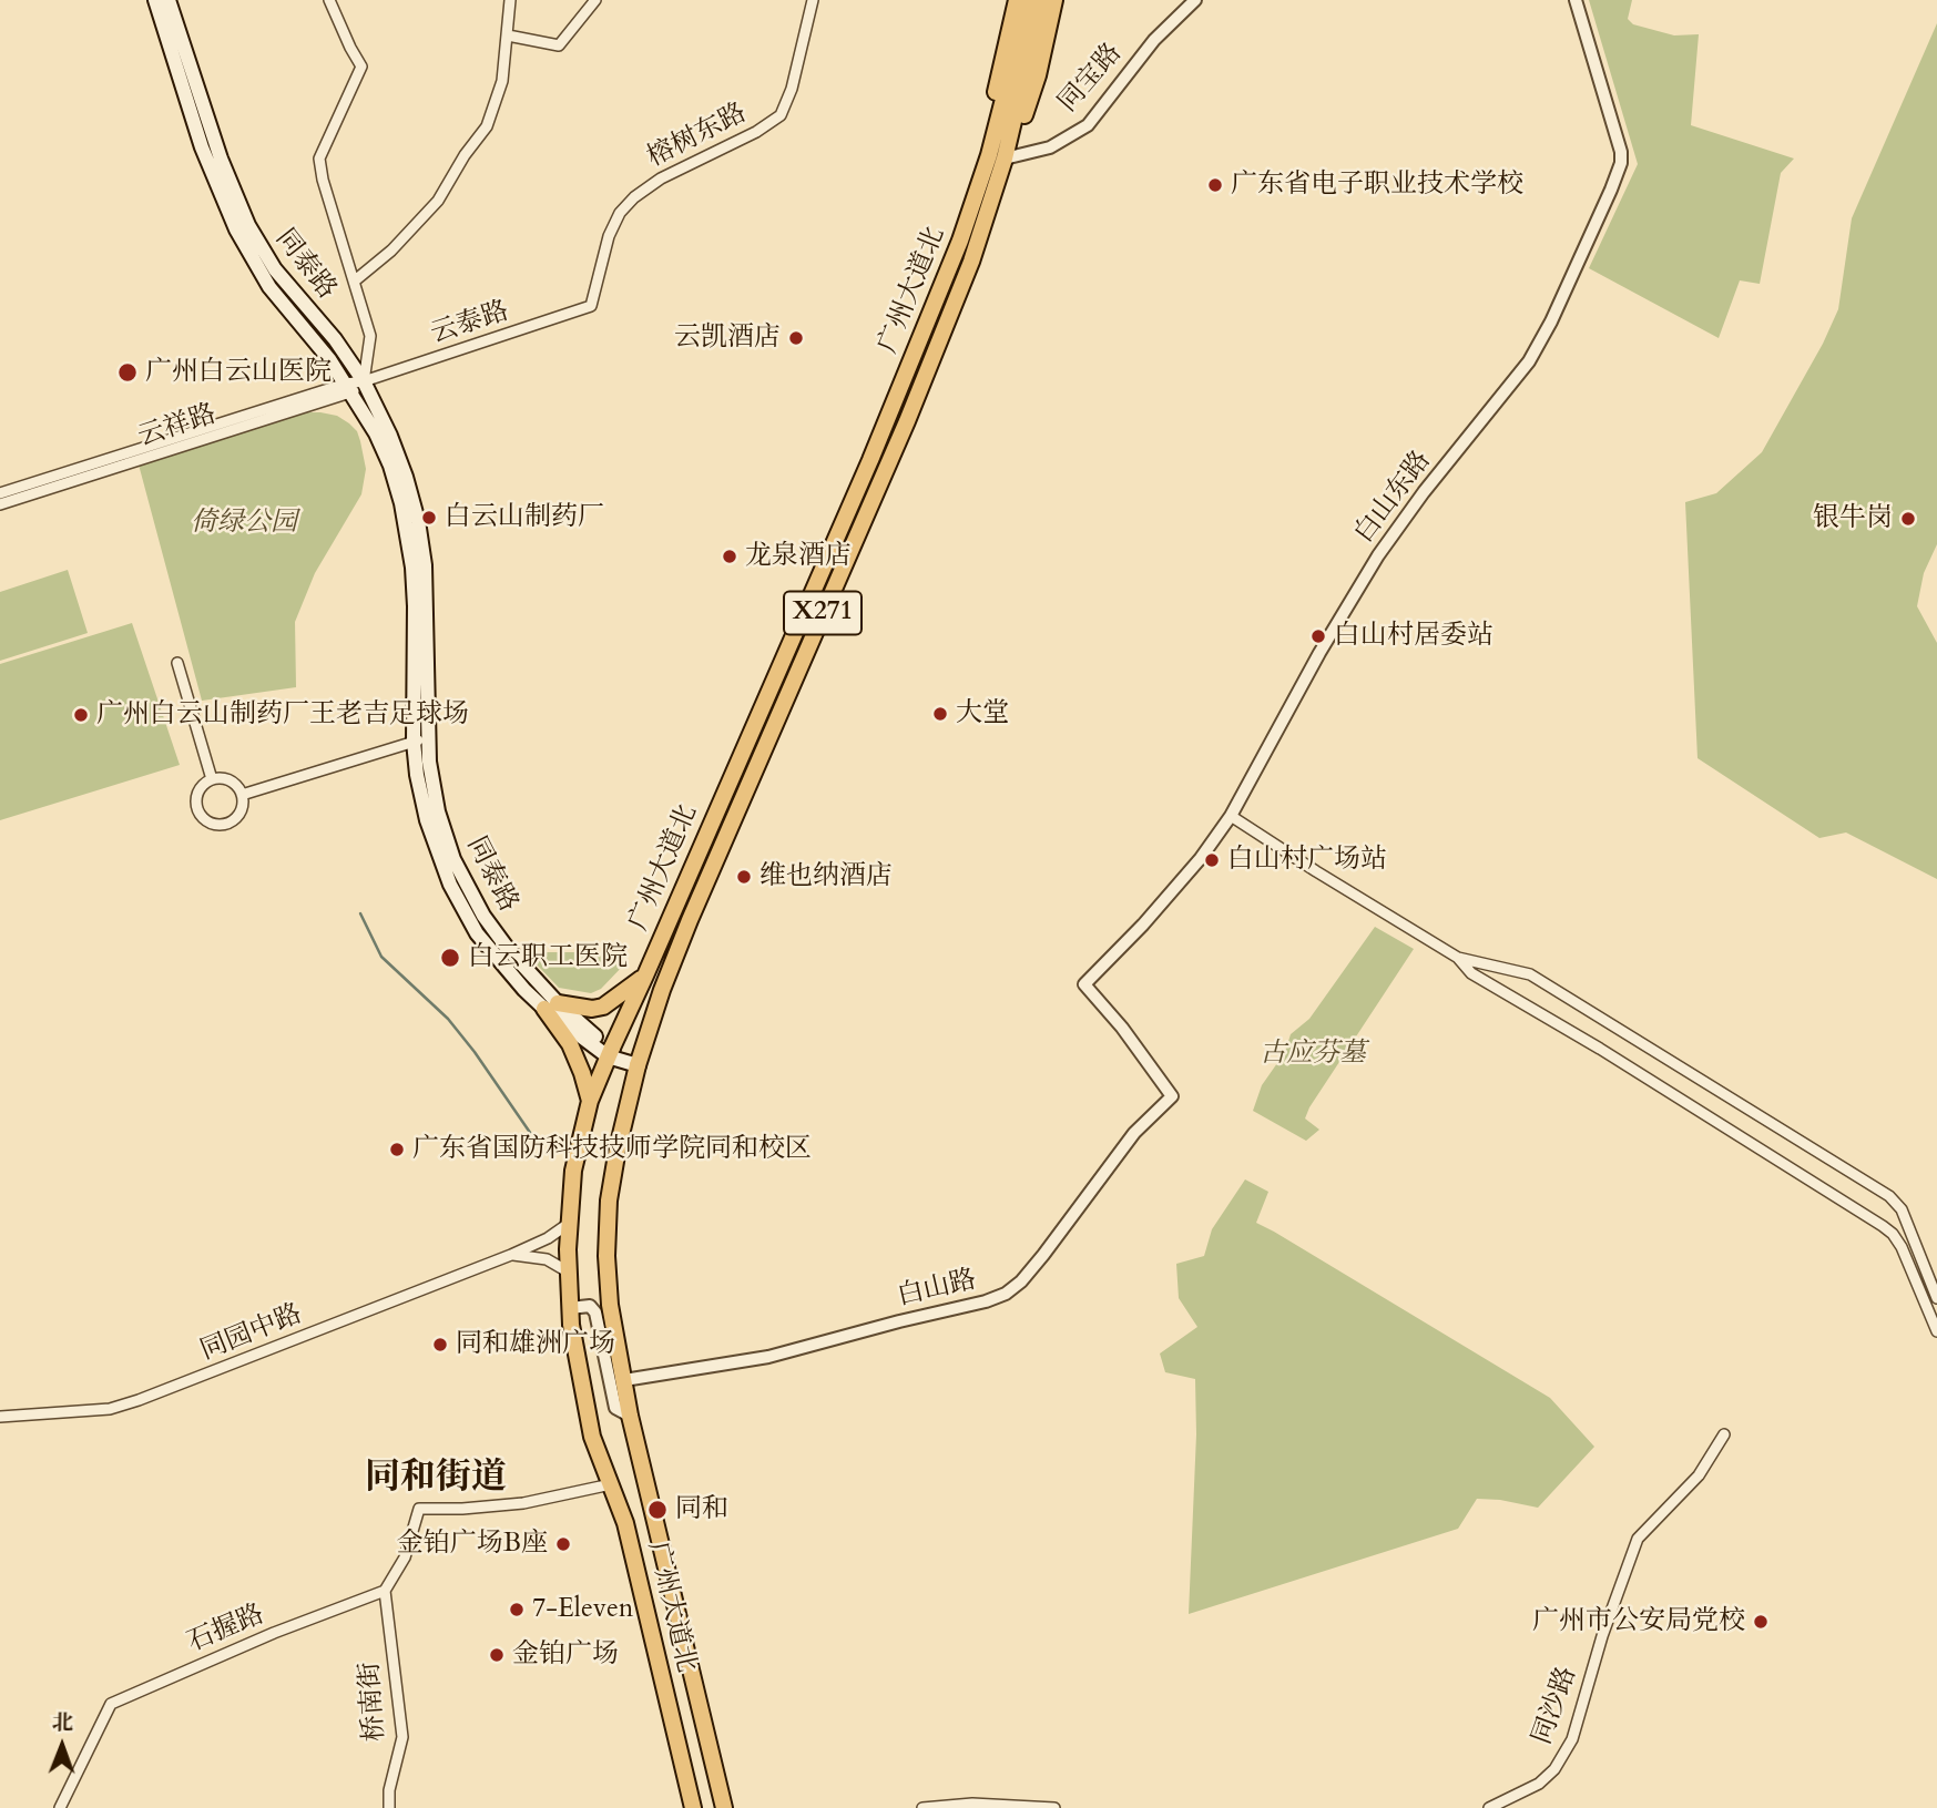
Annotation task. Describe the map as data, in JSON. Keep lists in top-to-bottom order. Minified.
{"streets":{"main road":["同泰路","广州大道北","X271"],"street":["同宝路","榕树东路","云泰路","云祥路","白山东路","白山路","同园中路","石握路","桥南街","同沙路"]},"crossings":[["同宝路","广州大道北"],["同宝路","X271"],["榕树东路","云泰路"],["同泰路","广州大道北"],["同泰路","云泰路"],["同泰路","云祥路"],["广州大道北","X271"],["广州大道北","白山路"],["广州大道北","同园中路"],["云泰路","云祥路"],["白山东路","白山路"],["石握路","桥南街"]],"districts":["同和街道"],"parks":["倚绿公园","古应芬墓"],"places":["广东省电子职业技术学校","云凯酒店","广州白云山医院","白云山制药厂","银牛岗","龙泉酒店","白山村居委站","大堂","广州白云山制药厂王老吉足球场","白山村广场站","维也纳酒店","白云职工医院","广东省国防科技技师学院同和校区","同和雄洲广场","同和","金铂广场B座","7-Eleven","广州市公安局党校","金铂广场"],"north":"top"}
